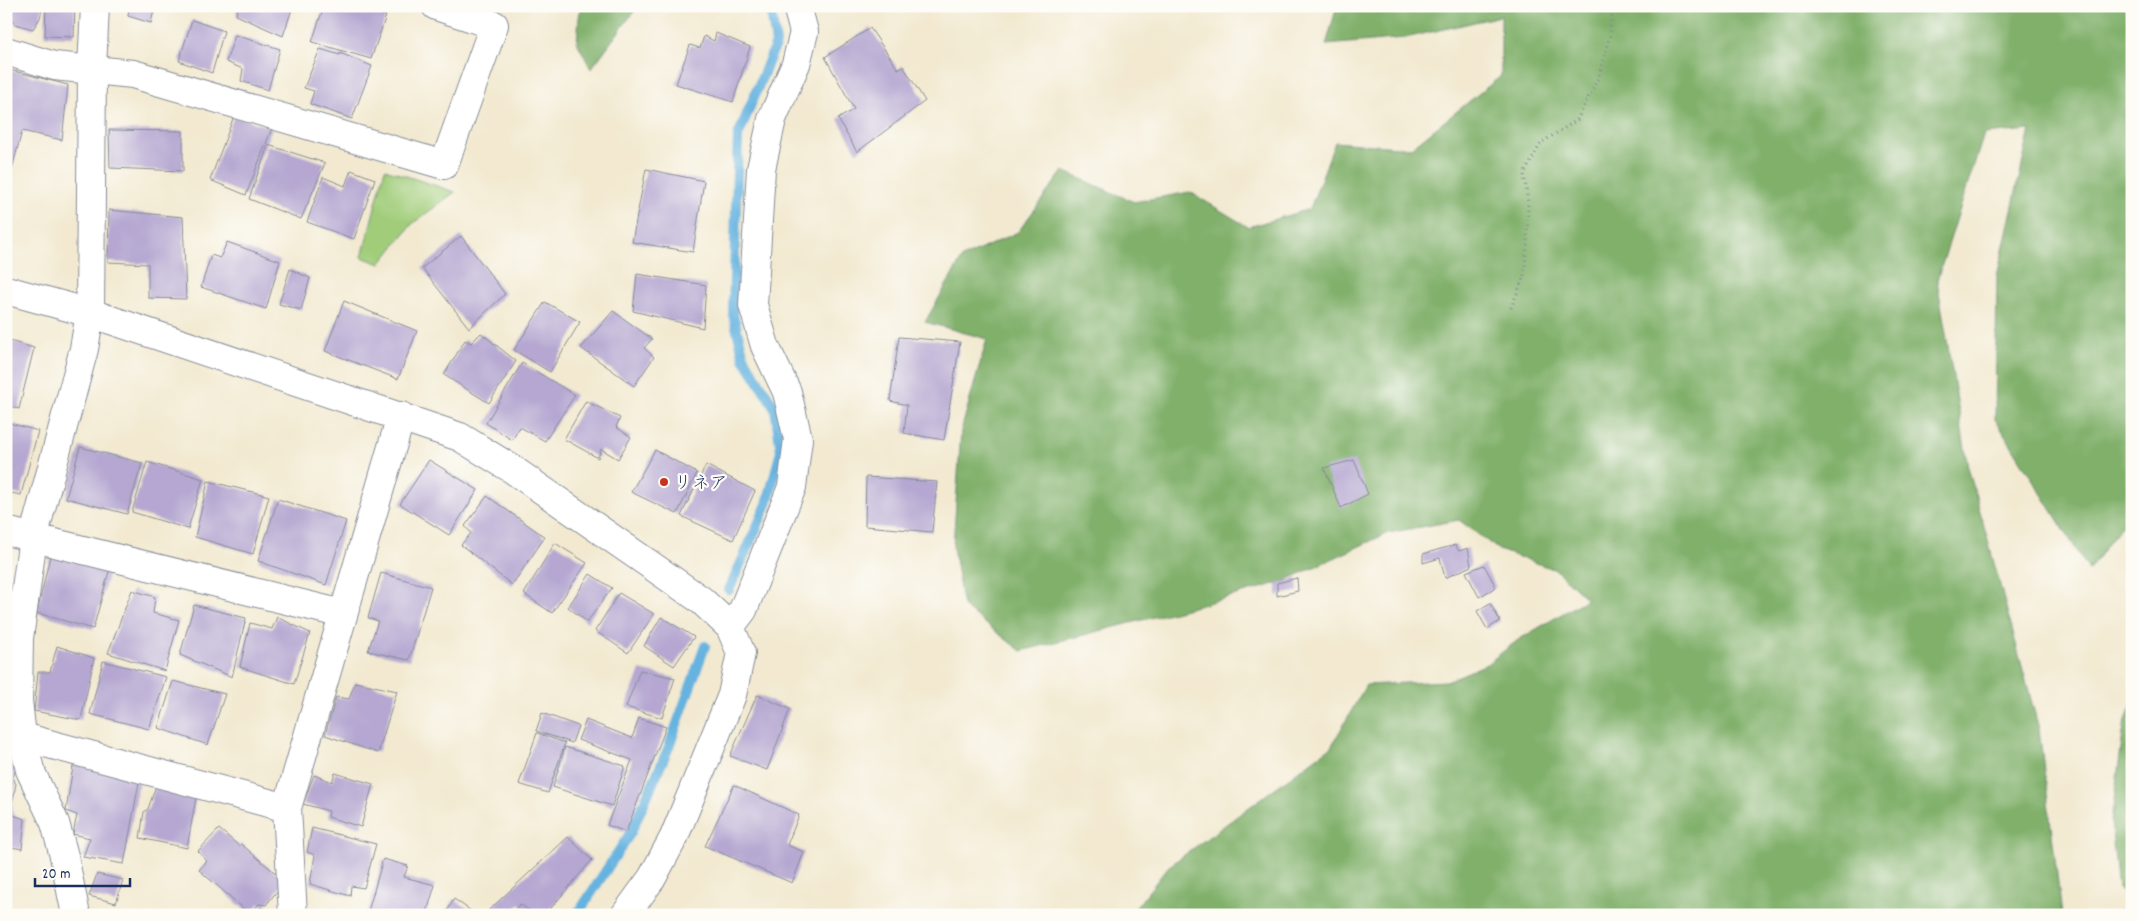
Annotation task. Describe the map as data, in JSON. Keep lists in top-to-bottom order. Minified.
{"places":["リネア"],"scale_bar":"20 m"}
